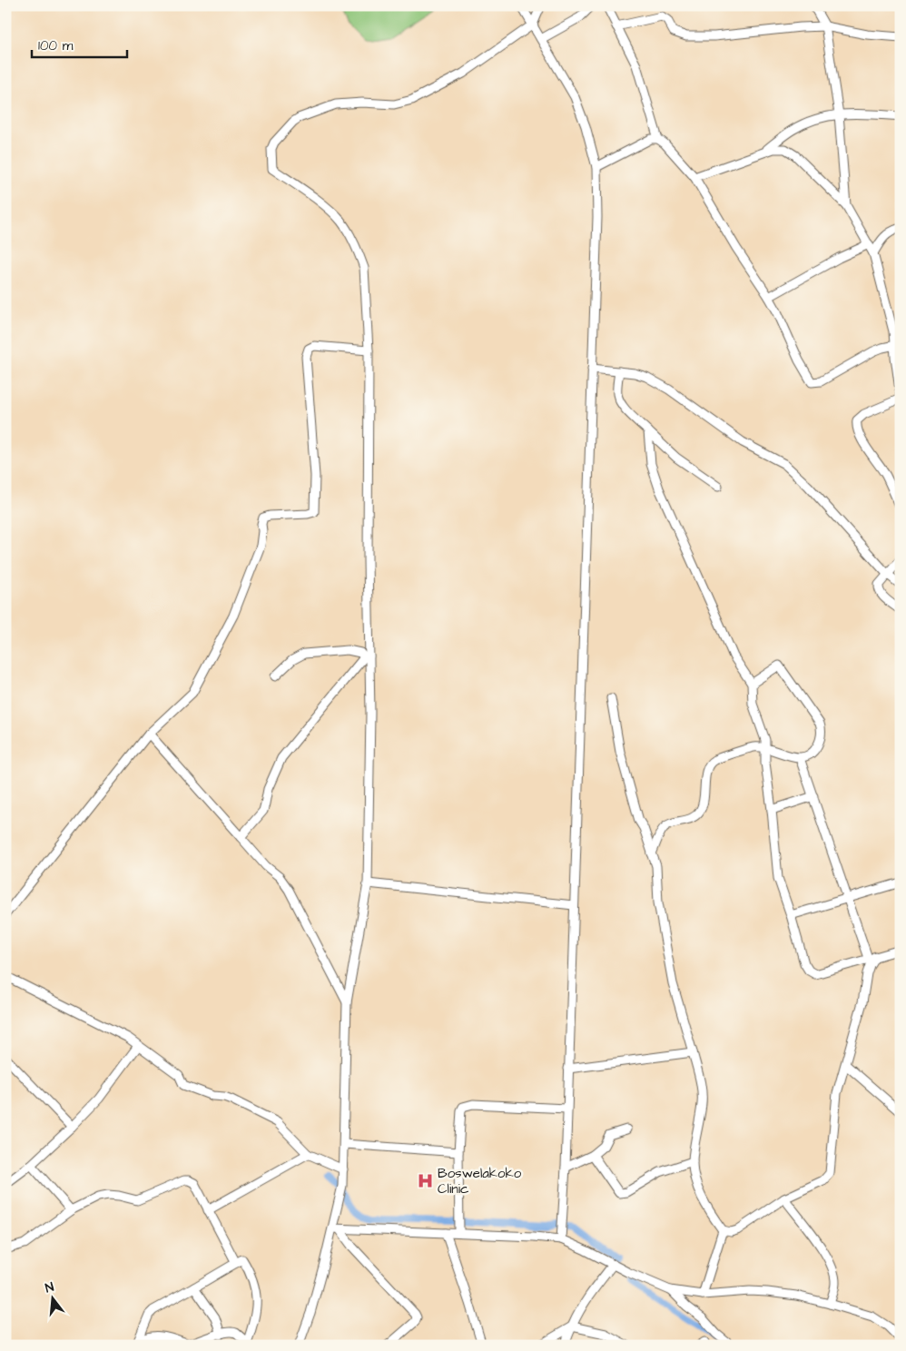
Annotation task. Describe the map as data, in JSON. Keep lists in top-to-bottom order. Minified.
{"places":{"hospital":["Boswelakoko Clinic"]},"scale_bar":"100 m","north":"top"}
